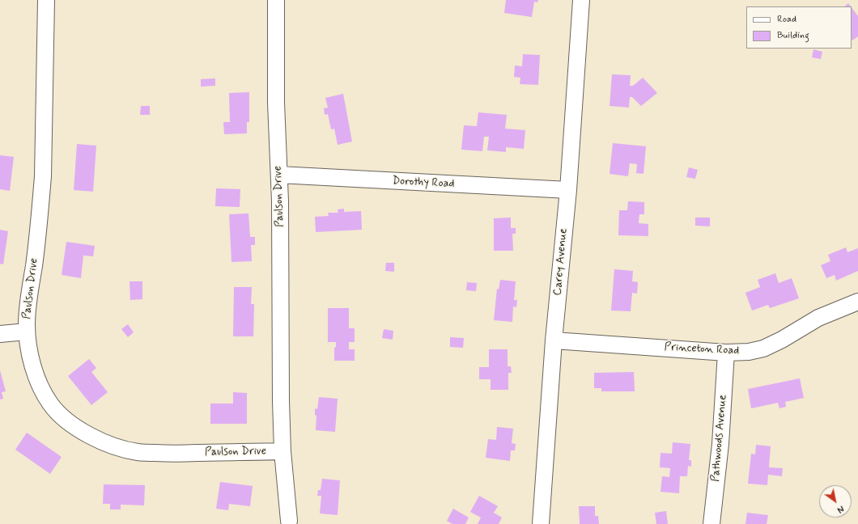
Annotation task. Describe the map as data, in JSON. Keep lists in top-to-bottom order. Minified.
{"streets":{"street":["Dorothy Road","Paulson Drive","Carey Avenue","Princeton Road","Pathwoods Avenue"]},"crossings":[["Dorothy Road","Paulson Drive"],["Dorothy Road","Carey Avenue"],["Carey Avenue","Princeton Road"],["Princeton Road","Pathwoods Avenue"]],"legend":["Road","Building"],"north":"bottom right"}
